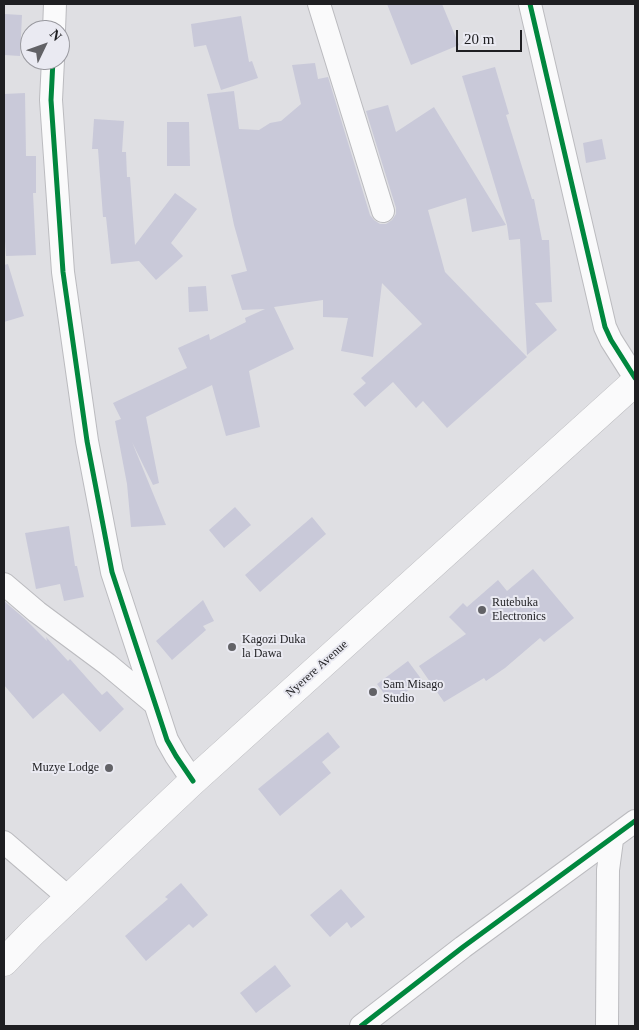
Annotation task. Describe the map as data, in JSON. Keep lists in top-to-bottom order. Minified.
{"streets":{"main road":["Nyerere Avenue"]},"places":["Rutebuka Electronics","Kagozi Duka la Dawa","Sam Misago Studio","Muzye Lodge"],"scale_bar":"20 m","north":"top right"}
